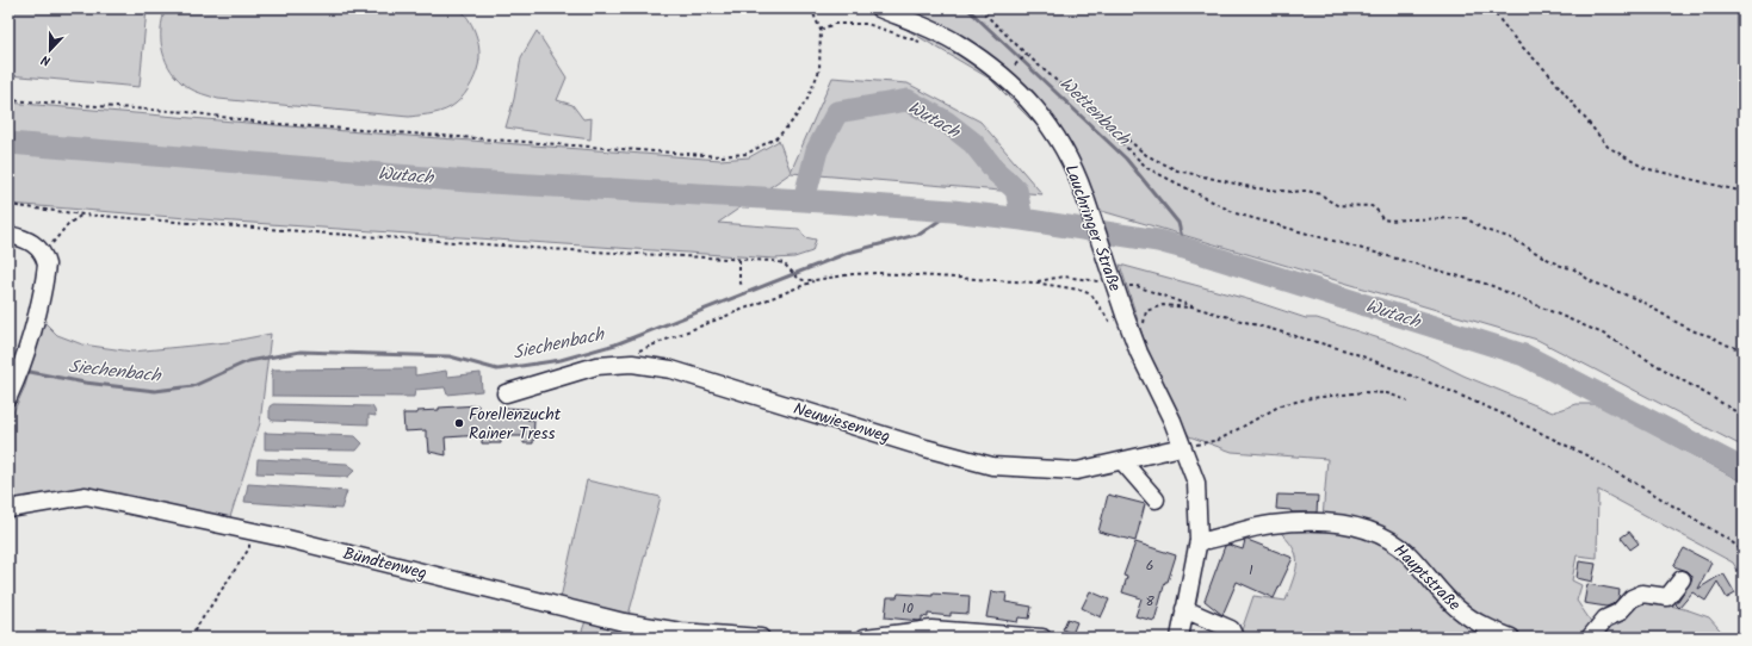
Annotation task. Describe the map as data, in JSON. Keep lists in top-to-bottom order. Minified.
{"streets":{"street":["Lauchringer Straße","Neuwiesenweg","Bündtenweg","Hauptstraße"]},"crossings":[["Lauchringer Straße","Neuwiesenweg"]],"water":["Wettenbach","Wutach","Siechenbach"],"places":["Forellenzucht Rainer Tress"],"house_numbers":["6","1","8","10"],"north":"bottom"}
